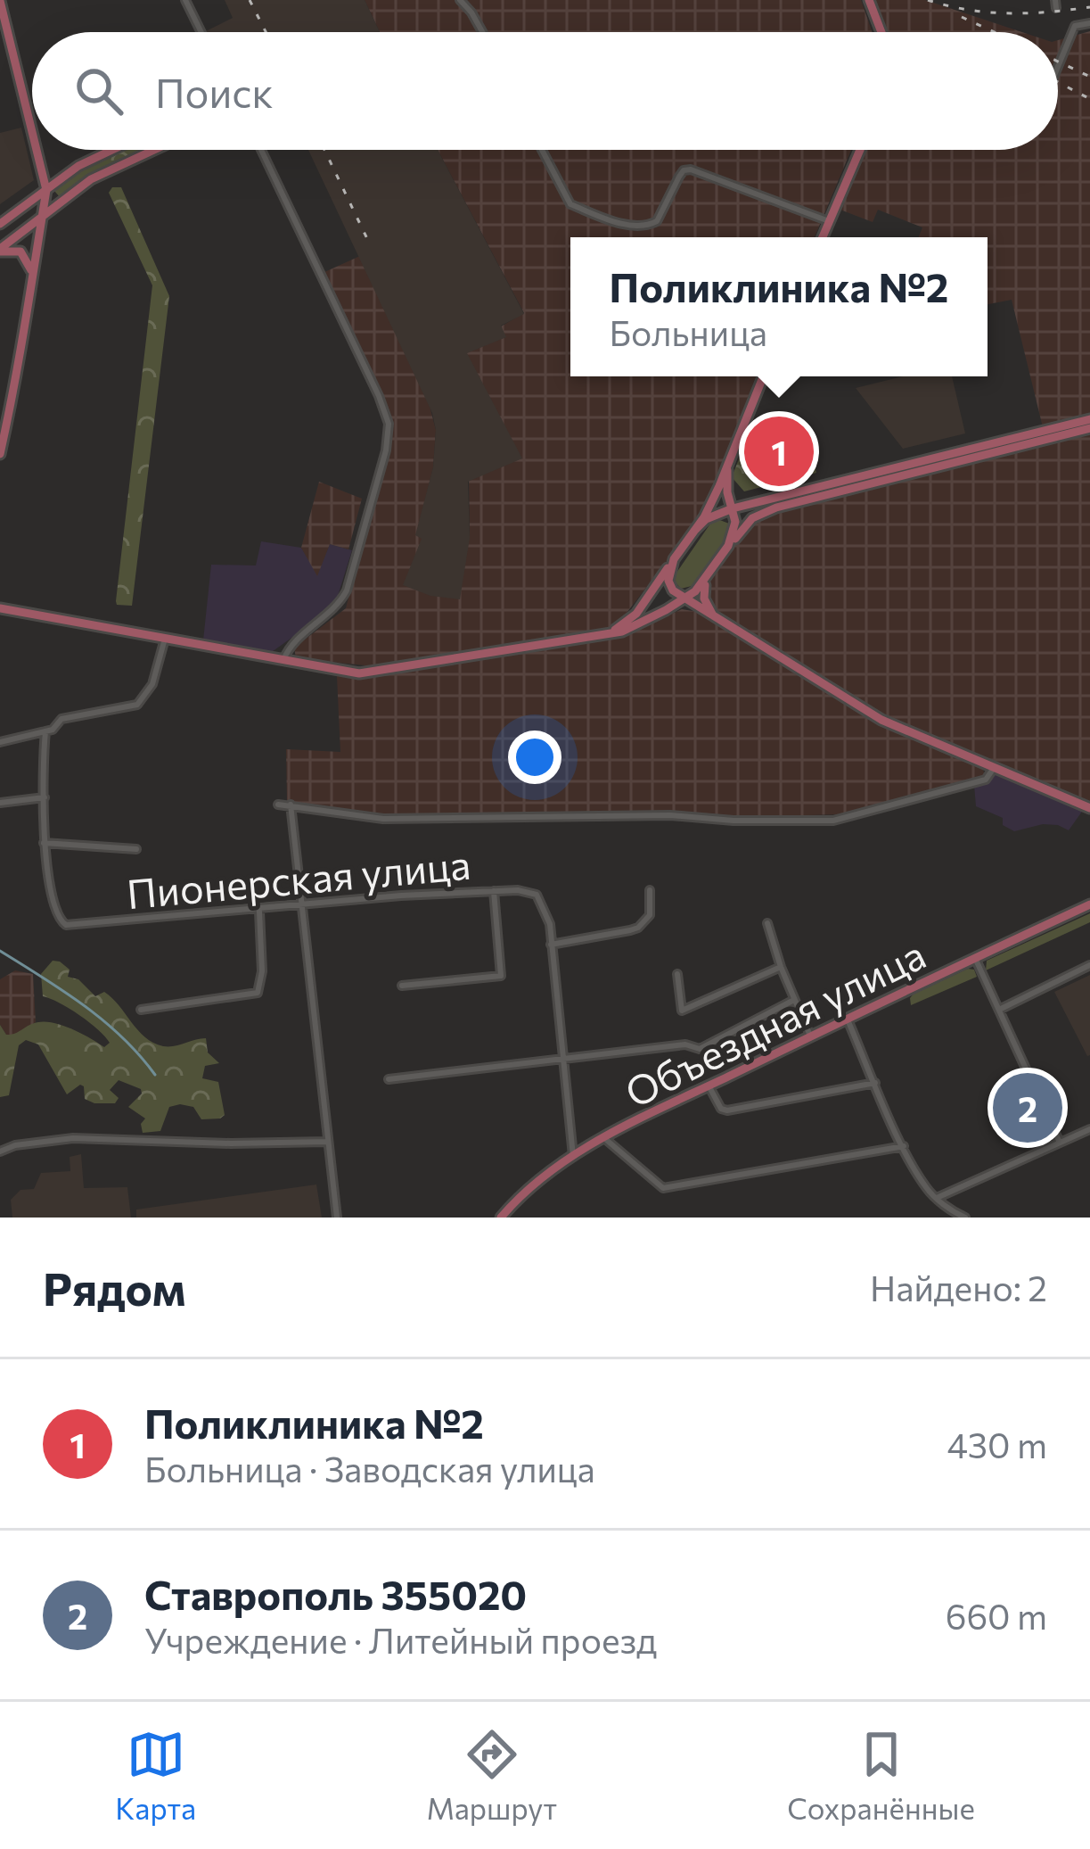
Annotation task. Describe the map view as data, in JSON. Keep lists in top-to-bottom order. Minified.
{"streets":{"main road":["Объездная улица"],"street":["Пионерская улица"]},"page":{"search":"Поиск","popup":["Поликлиника №2","Больница"],"pins":["1","2"],"heading":["Рядом","Найдено: 2"],"list":[{"mark":"1","name":"Поликлиника №2","note":"Больница · Заводская улица","value":"430 m"},{"mark":"2","name":"Ставрополь 355020","note":"Учреждение · Литейный проезд","value":"660 m"}],"nav":["Карта","Маршрут","Сохранённые"]}}
